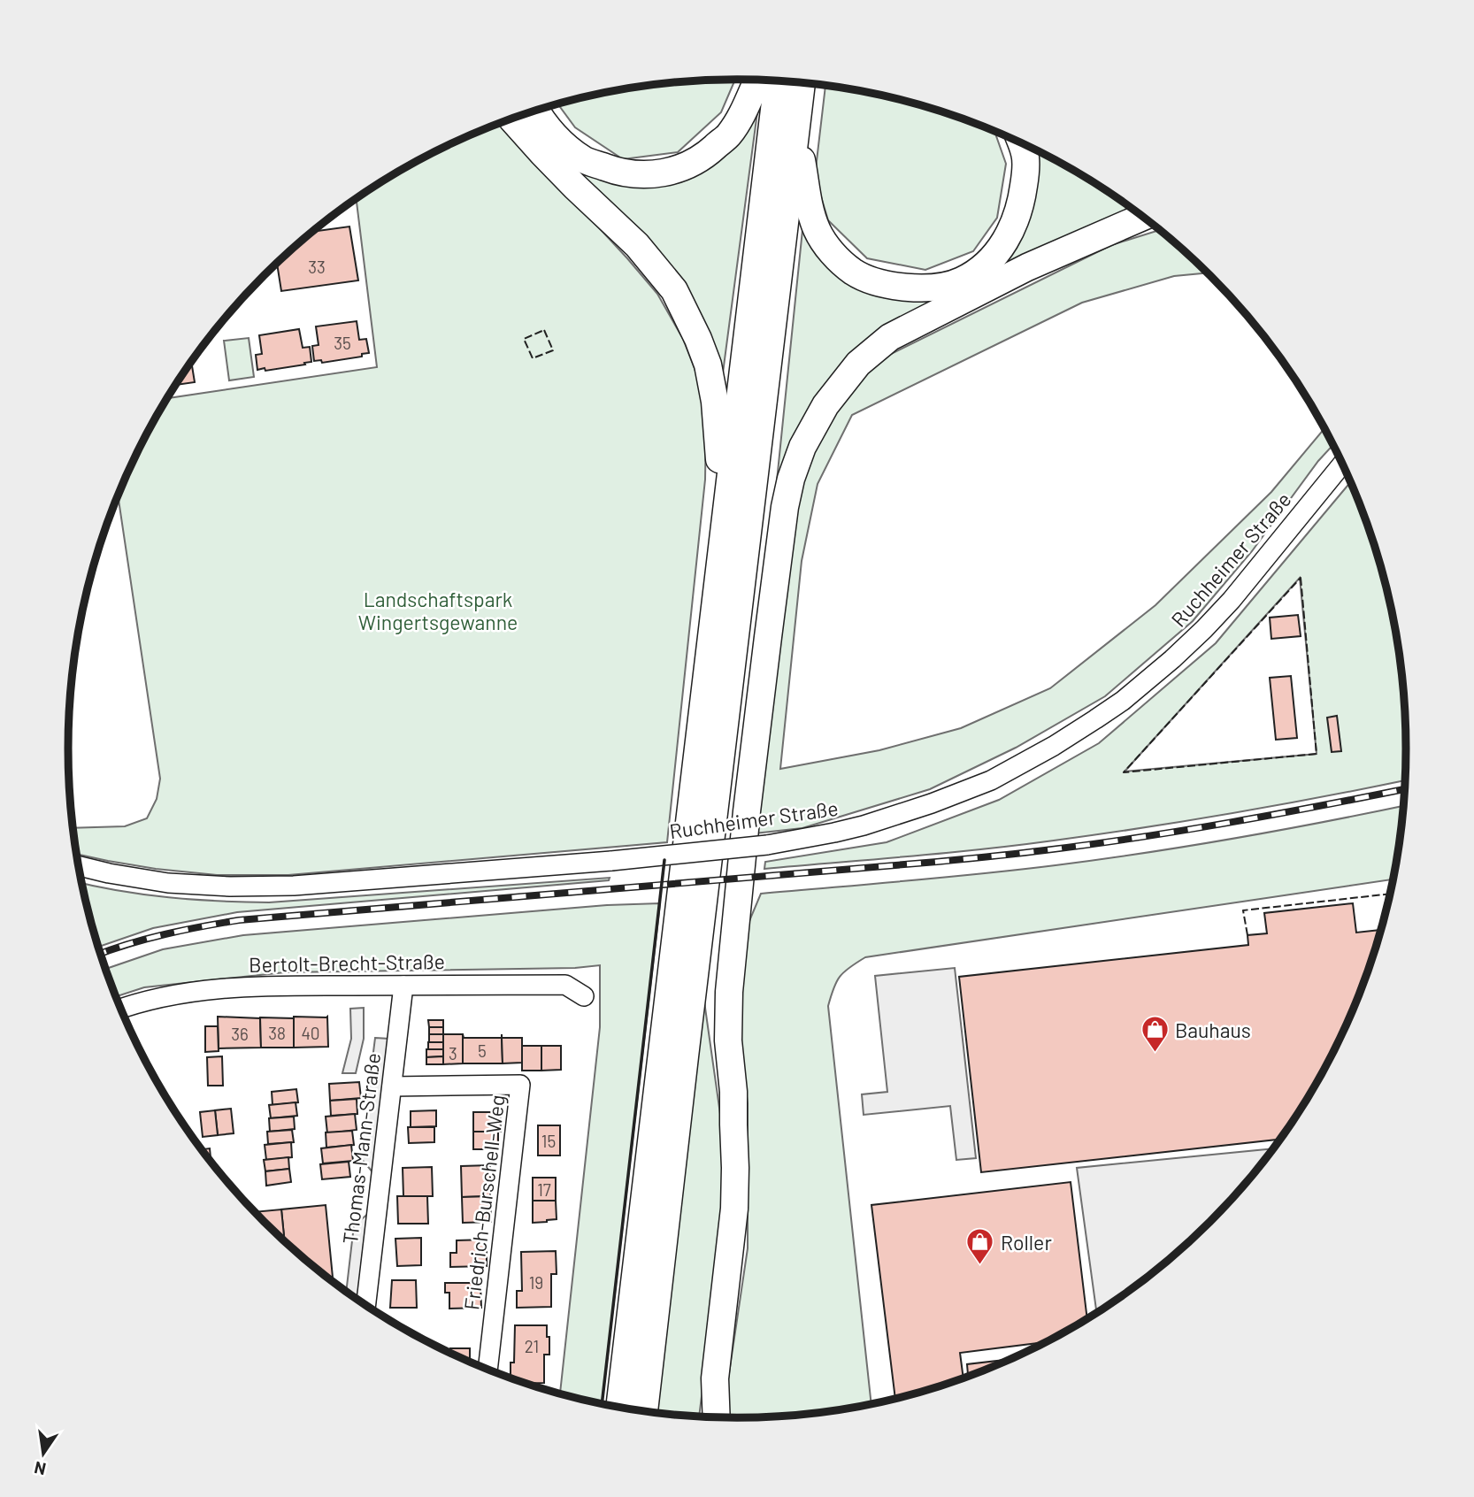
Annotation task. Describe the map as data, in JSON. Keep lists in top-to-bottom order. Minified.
{"streets":{"street":["Ruchheimer Straße","Bertolt-Brecht-Straße","Thomas-Mann-Straße","Friedrich-Burschell-Weg"]},"crossings":[["Bertolt-Brecht-Straße","Thomas-Mann-Straße"],["Thomas-Mann-Straße","Friedrich-Burschell-Weg"]],"parks":["Landschaftspark Wingertsgewanne"],"places":{"shop":["Bauhaus","Roller"]},"house_numbers":["33","35","38","40","36","5","3","15","17","19","21"],"north":"bottom"}
